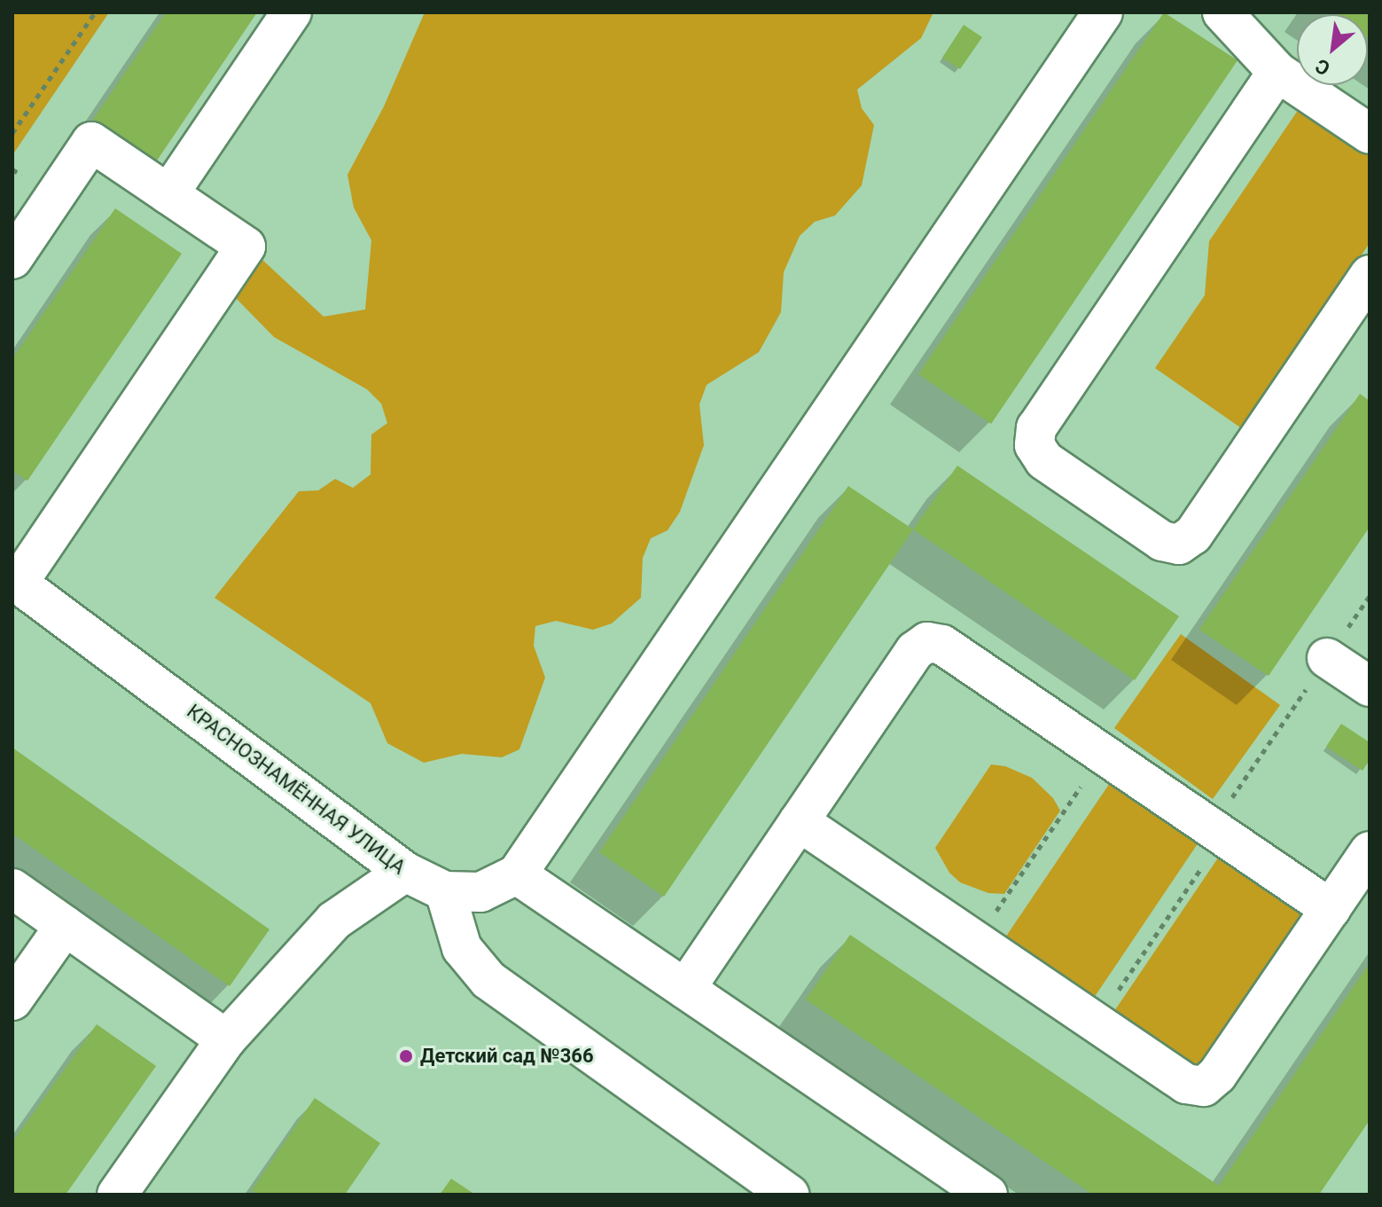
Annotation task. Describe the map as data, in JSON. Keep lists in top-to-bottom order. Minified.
{"streets":{"street":["КРАСНОЗНАМЁННАЯ УЛИЦА"]},"places":["Детский сад №366"],"north":"bottom left"}
